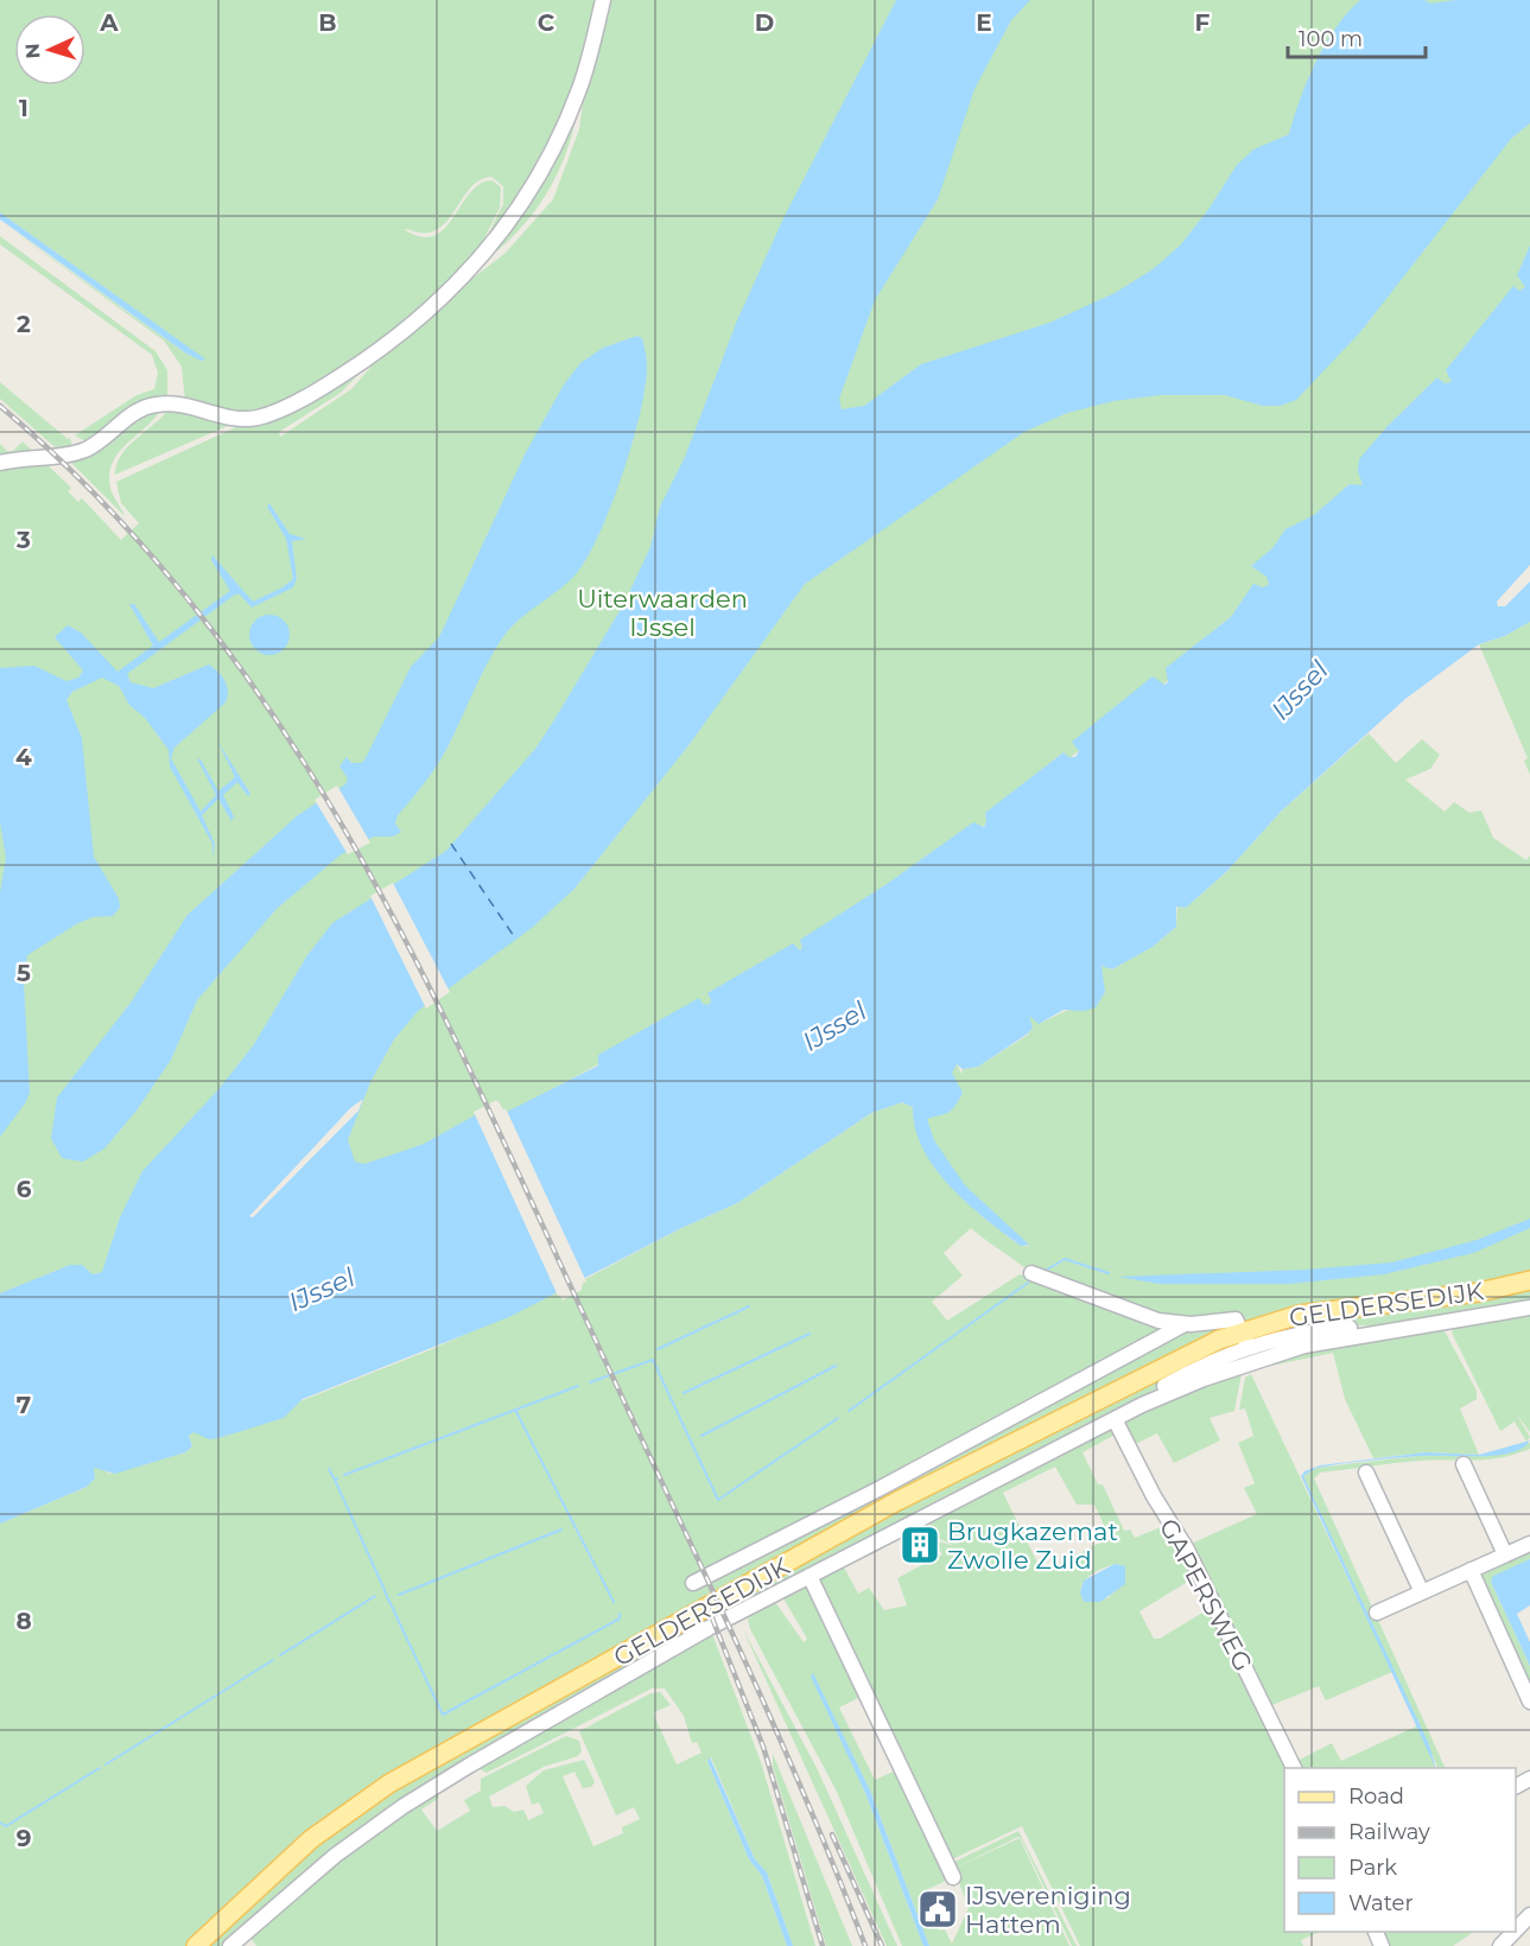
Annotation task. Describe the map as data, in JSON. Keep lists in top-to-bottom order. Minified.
{"streets":{"main road":["GELDERSEDIJK"],"street":["GAPERSWEG"]},"crossings":[["GELDERSEDIJK","GAPERSWEG"]],"water":["IJssel"],"parks":["Uiterwaarden IJssel"],"places":{"building":["Brugkazemat Zwolle Zuid"],"public building":["IJsvereniging Hattem"]},"legend":["Road","Railway","Park","Water"],"scale_bar":"100 m","north":"left","grid":{"columns":["A","B","C","D","E","F"],"rows":["1","2","3","4","5","6","7","8","9"]}}
